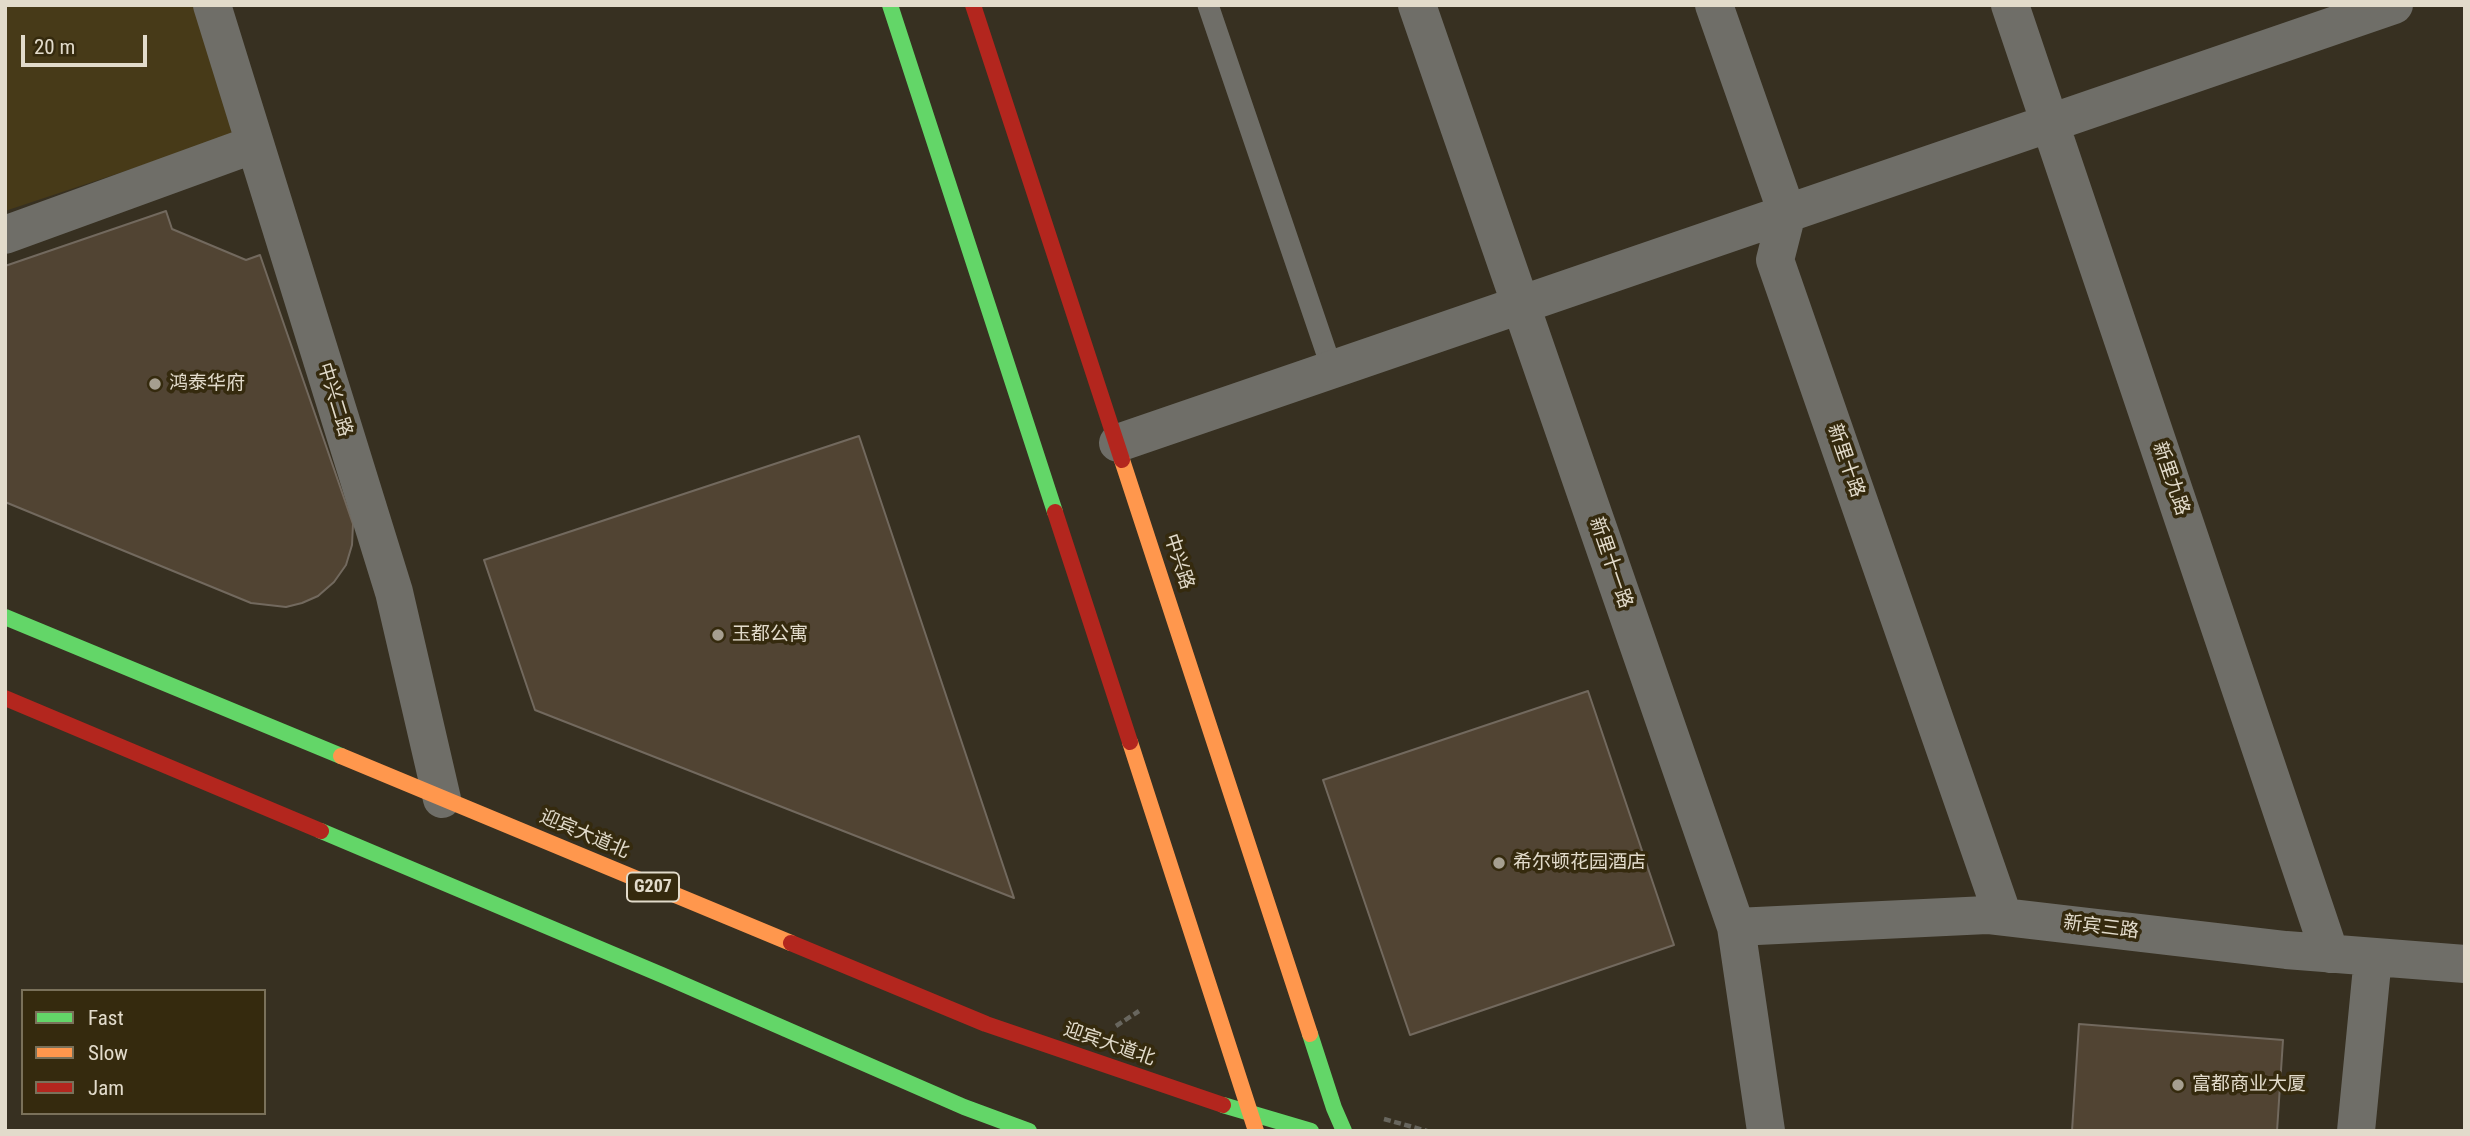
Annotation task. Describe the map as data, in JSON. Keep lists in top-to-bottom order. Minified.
{"streets":{"main road":["中兴路","迎宾大道北","G207"],"street":["中兴二路","新里十路","新里九路","新里十一路","新宾三路"]},"crossings":[["中兴二路","迎宾大道北"],["新里十路","新宾三路"],["新里九路","新宾三路"],["新里十一路","新宾三路"]],"places":["鸿泰华府","玉都公寓","希尔顿花园酒店","富都商业大厦"],"legend":["Fast","Slow","Jam"],"scale_bar":"20 m"}
